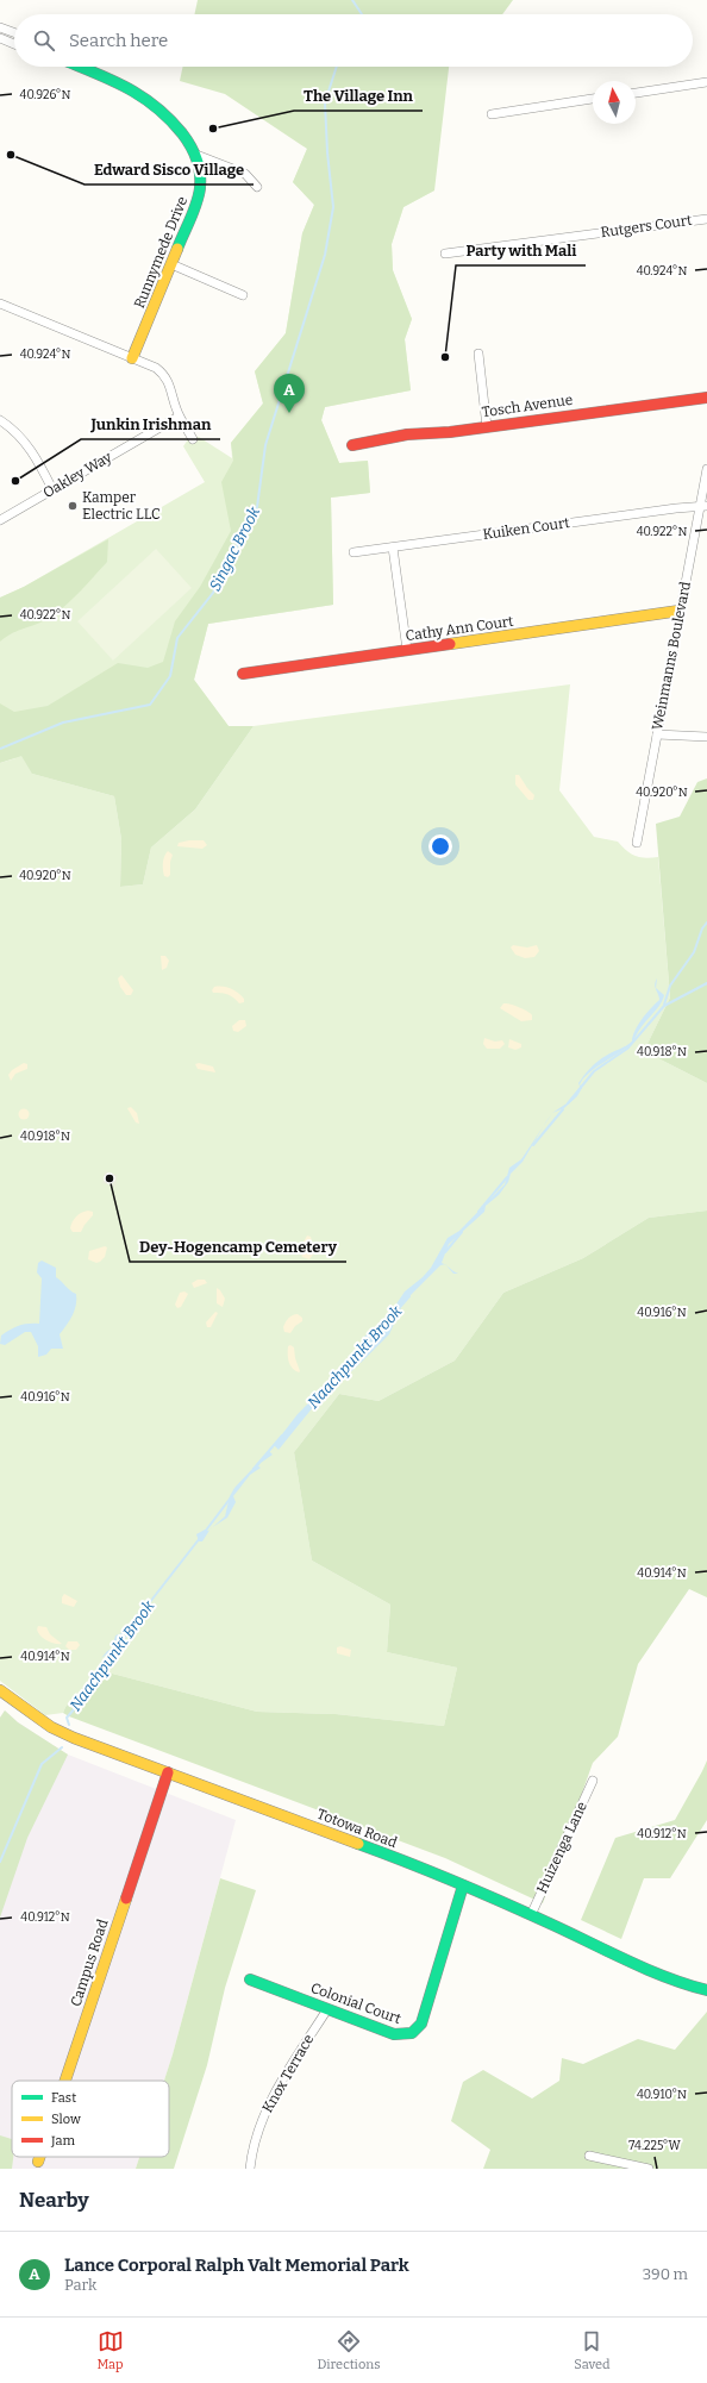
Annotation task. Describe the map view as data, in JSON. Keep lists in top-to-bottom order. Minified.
{"streets":{"street":["Rutgers Court","Runnymede Drive","Tosch Avenue","Oakley Way","Kuiken Court","Cathy Ann Court","Weinmanns Boulevard","Totowa Road","Huizenga Lane","Campus Road","Colonial Court","Knox Terrace"]},"crossings":[["Kuiken Court","Weinmanns Boulevard"],["Cathy Ann Court","Weinmanns Boulevard"],["Totowa Road","Huizenga Lane"],["Totowa Road","Campus Road"],["Totowa Road","Colonial Court"],["Colonial Court","Knox Terrace"]],"water":["Singac Brook","Naachpunkt Brook"],"places":["The Village Inn","Edward Sisco Village","Party with Mali","Junkin Irishman","Kamper Electric LLC","Dey-Hogencamp Cemetery"],"legend":["Fast","Slow","Jam"],"north":"top","page":{"search":"Search here","pins":"A","heading":"Nearby","list":[{"mark":"A","name":"Lance Corporal Ralph Valt Memorial Park","note":"Park","value":"390 m"}],"nav":["Map","Directions","Saved"]},"coordinates":["40.926°N","40.924°N","40.922°N","40.920°N","40.918°N","40.916°N","40.914°N","40.912°N","40.910°N","74.225°W"]}
